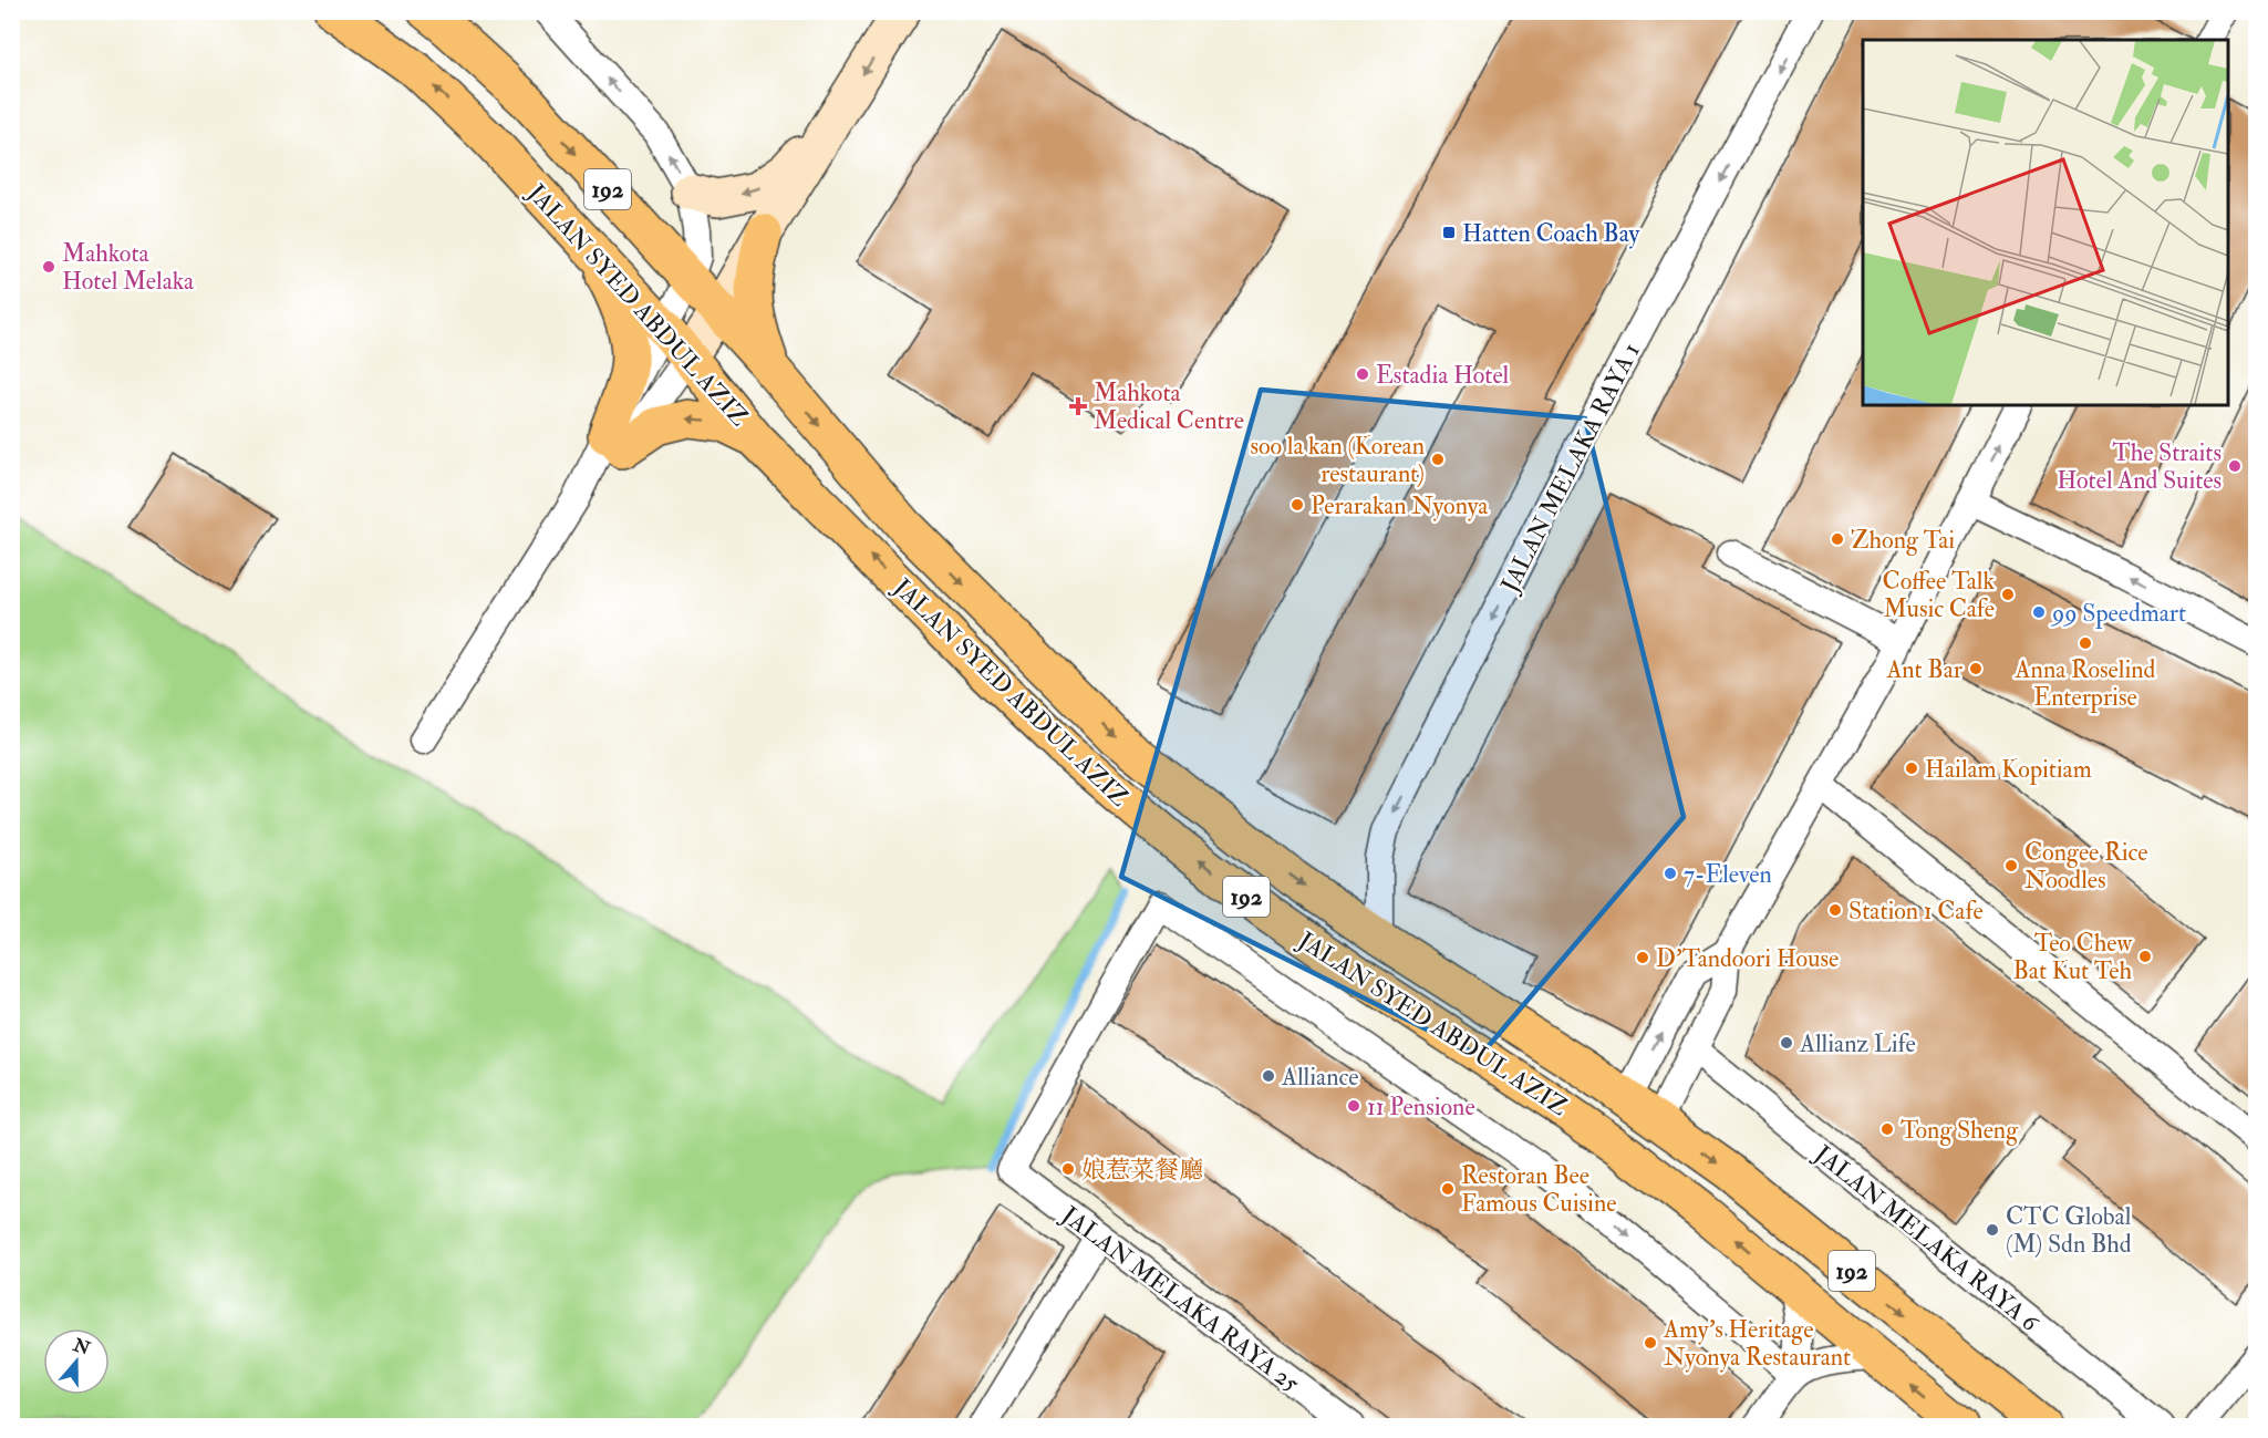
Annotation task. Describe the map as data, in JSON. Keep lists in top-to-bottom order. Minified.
{"streets":{"main road":["192","JALAN SYED ABDUL AZIZ"],"street":["JALAN MELAKA RAYA 1","JALAN MELAKA RAYA 6","JALAN MELAKA RAYA 25"]},"crossings":[["JALAN SYED ABDUL AZIZ","JALAN MELAKA RAYA 1"]],"one_way":["JALAN MELAKA RAYA 1"],"places":{"transit":["Hatten Coach Bay"],"other":["Mahkota Hotel Melaka","Estadia Hotel","soo la kan (Korean restaurant)","The Straits Hotel And Suites","Perarakan Nyonya","Zhong Tai","Coffee Talk Music Cafe","99 Speedmart","Anna Roselind Enterprise","Ant Bar","Hailam Kopitiam","Congee Rice Noodles","7-Eleven","Station 1 Cafe","Teo Chew Bat Kut Teh","D’Tandoori House","Allianz Life","Alliance","11 Pensione","Tong Sheng","娘惹菜餐廳","Restoran Bee Famous Cuisine","CTC Global (M) Sdn Bhd","Amy's Heritage Nyonya Restaurant"],"health":["Mahkota Medical Centre"]},"north":"top"}
